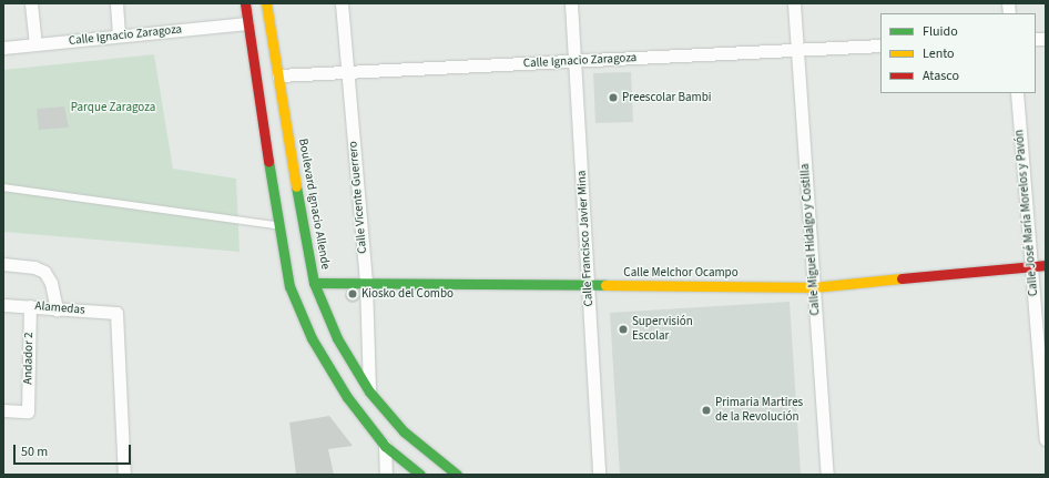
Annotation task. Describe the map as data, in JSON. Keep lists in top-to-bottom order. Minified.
{"streets":{"main road":["Boulevard Ignacio Allende","Calle Melchor Ocampo"],"street":["Calle Ignacio Zaragoza","Calle Vicente Guerrero","Calle José María Morelos y Pavón","Calle Francisco Javier Mina","Calle Miguel Hidalgo y Costilla","Alamedas","Andador 2"]},"crossings":[["Calle Ignacio Zaragoza","Calle Vicente Guerrero"],["Calle Ignacio Zaragoza","Boulevard Ignacio Allende"],["Calle Ignacio Zaragoza","Calle Francisco Javier Mina"],["Calle Ignacio Zaragoza","Calle Miguel Hidalgo y Costilla"],["Calle Vicente Guerrero","Boulevard Ignacio Allende"],["Calle Vicente Guerrero","Calle Melchor Ocampo"],["Boulevard Ignacio Allende","Calle Melchor Ocampo"],["Calle José María Morelos y Pavón","Calle Melchor Ocampo"],["Calle Francisco Javier Mina","Calle Melchor Ocampo"],["Calle Miguel Hidalgo y Costilla","Calle Melchor Ocampo"],["Alamedas","Andador 2"]],"parks":["Parque Zaragoza"],"places":["Preescolar Bambi","Kiosko del Combo","Supervisión Escolar","Primaria Martires de la Revolución"],"legend":["Fluido","Lento","Atasco"],"scale_bar":"50 m"}
